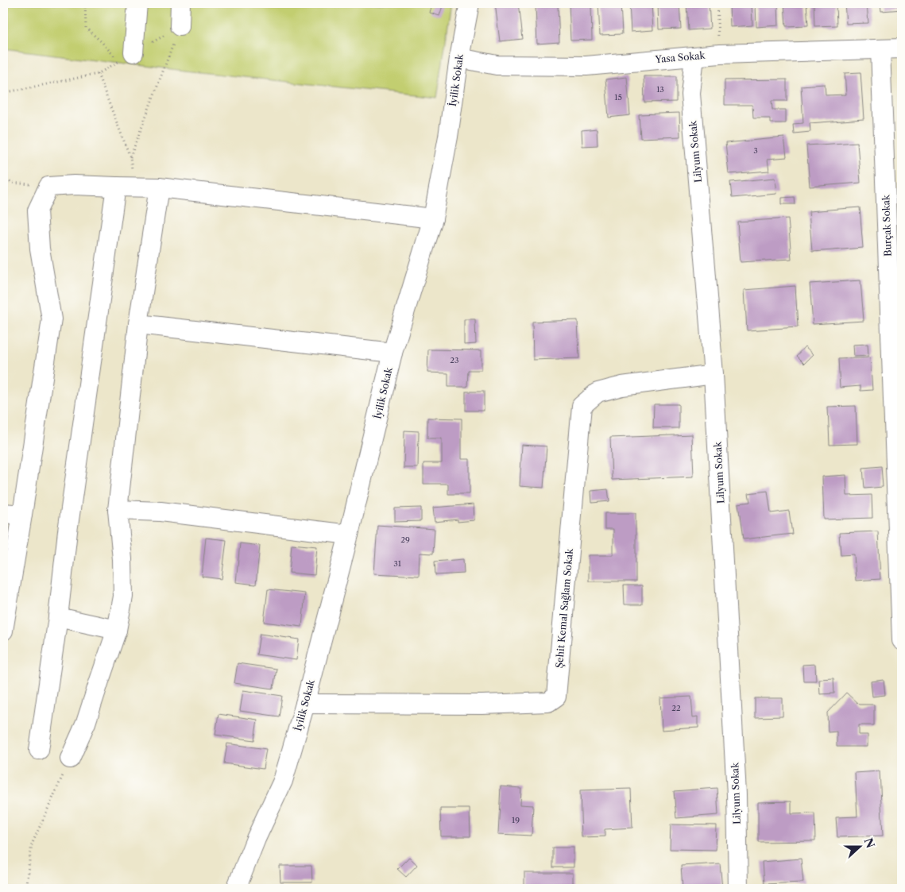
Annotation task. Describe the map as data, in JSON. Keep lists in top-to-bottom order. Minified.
{"streets":{"street":["Yasa Sokak","İyilik Sokak","Lilyum Sokak","Burçak Sokak","Şehit Kemal Sağlam Sokak"]},"crossings":[["Yasa Sokak","İyilik Sokak"],["Yasa Sokak","Lilyum Sokak"],["Yasa Sokak","Burçak Sokak"],["İyilik Sokak","Şehit Kemal Sağlam Sokak"],["Lilyum Sokak","Şehit Kemal Sağlam Sokak"]],"house_numbers":["13","15","3","23","29","31","22","19"],"north":"right"}
